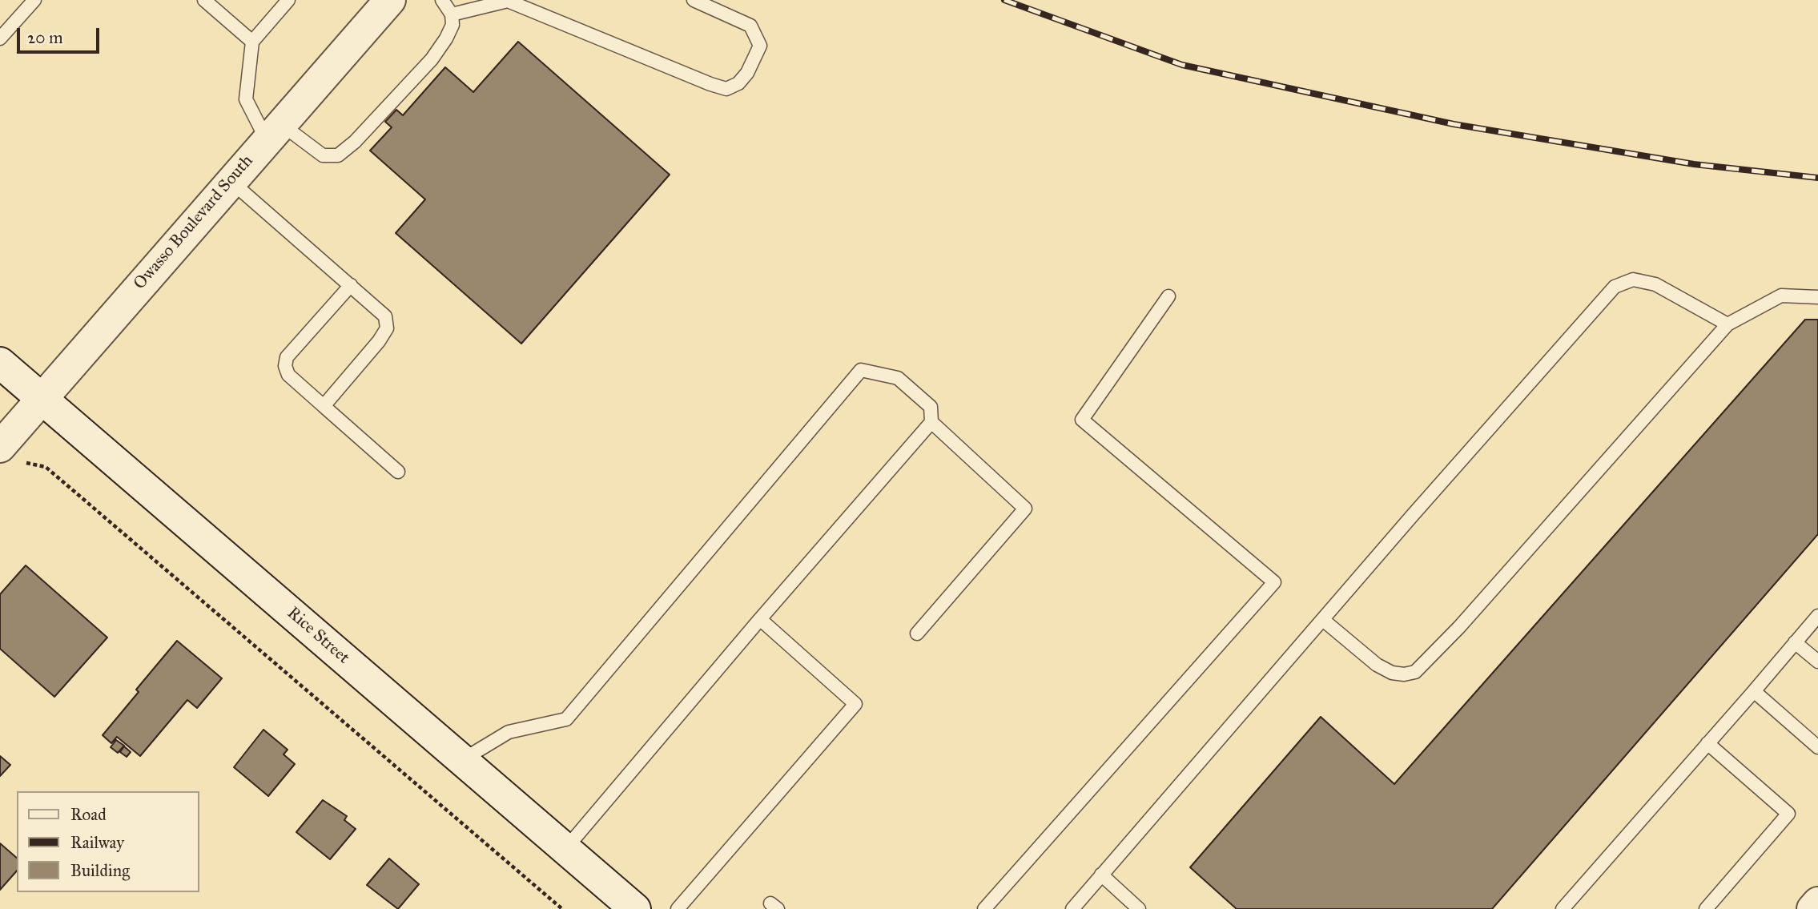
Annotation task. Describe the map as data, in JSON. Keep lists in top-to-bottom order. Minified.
{"streets":{"main road":["Owasso Boulevard South","Rice Street"]},"crossings":[["Owasso Boulevard South","Rice Street"]],"legend":["Road","Railway","Building"],"scale_bar":"20 m"}
